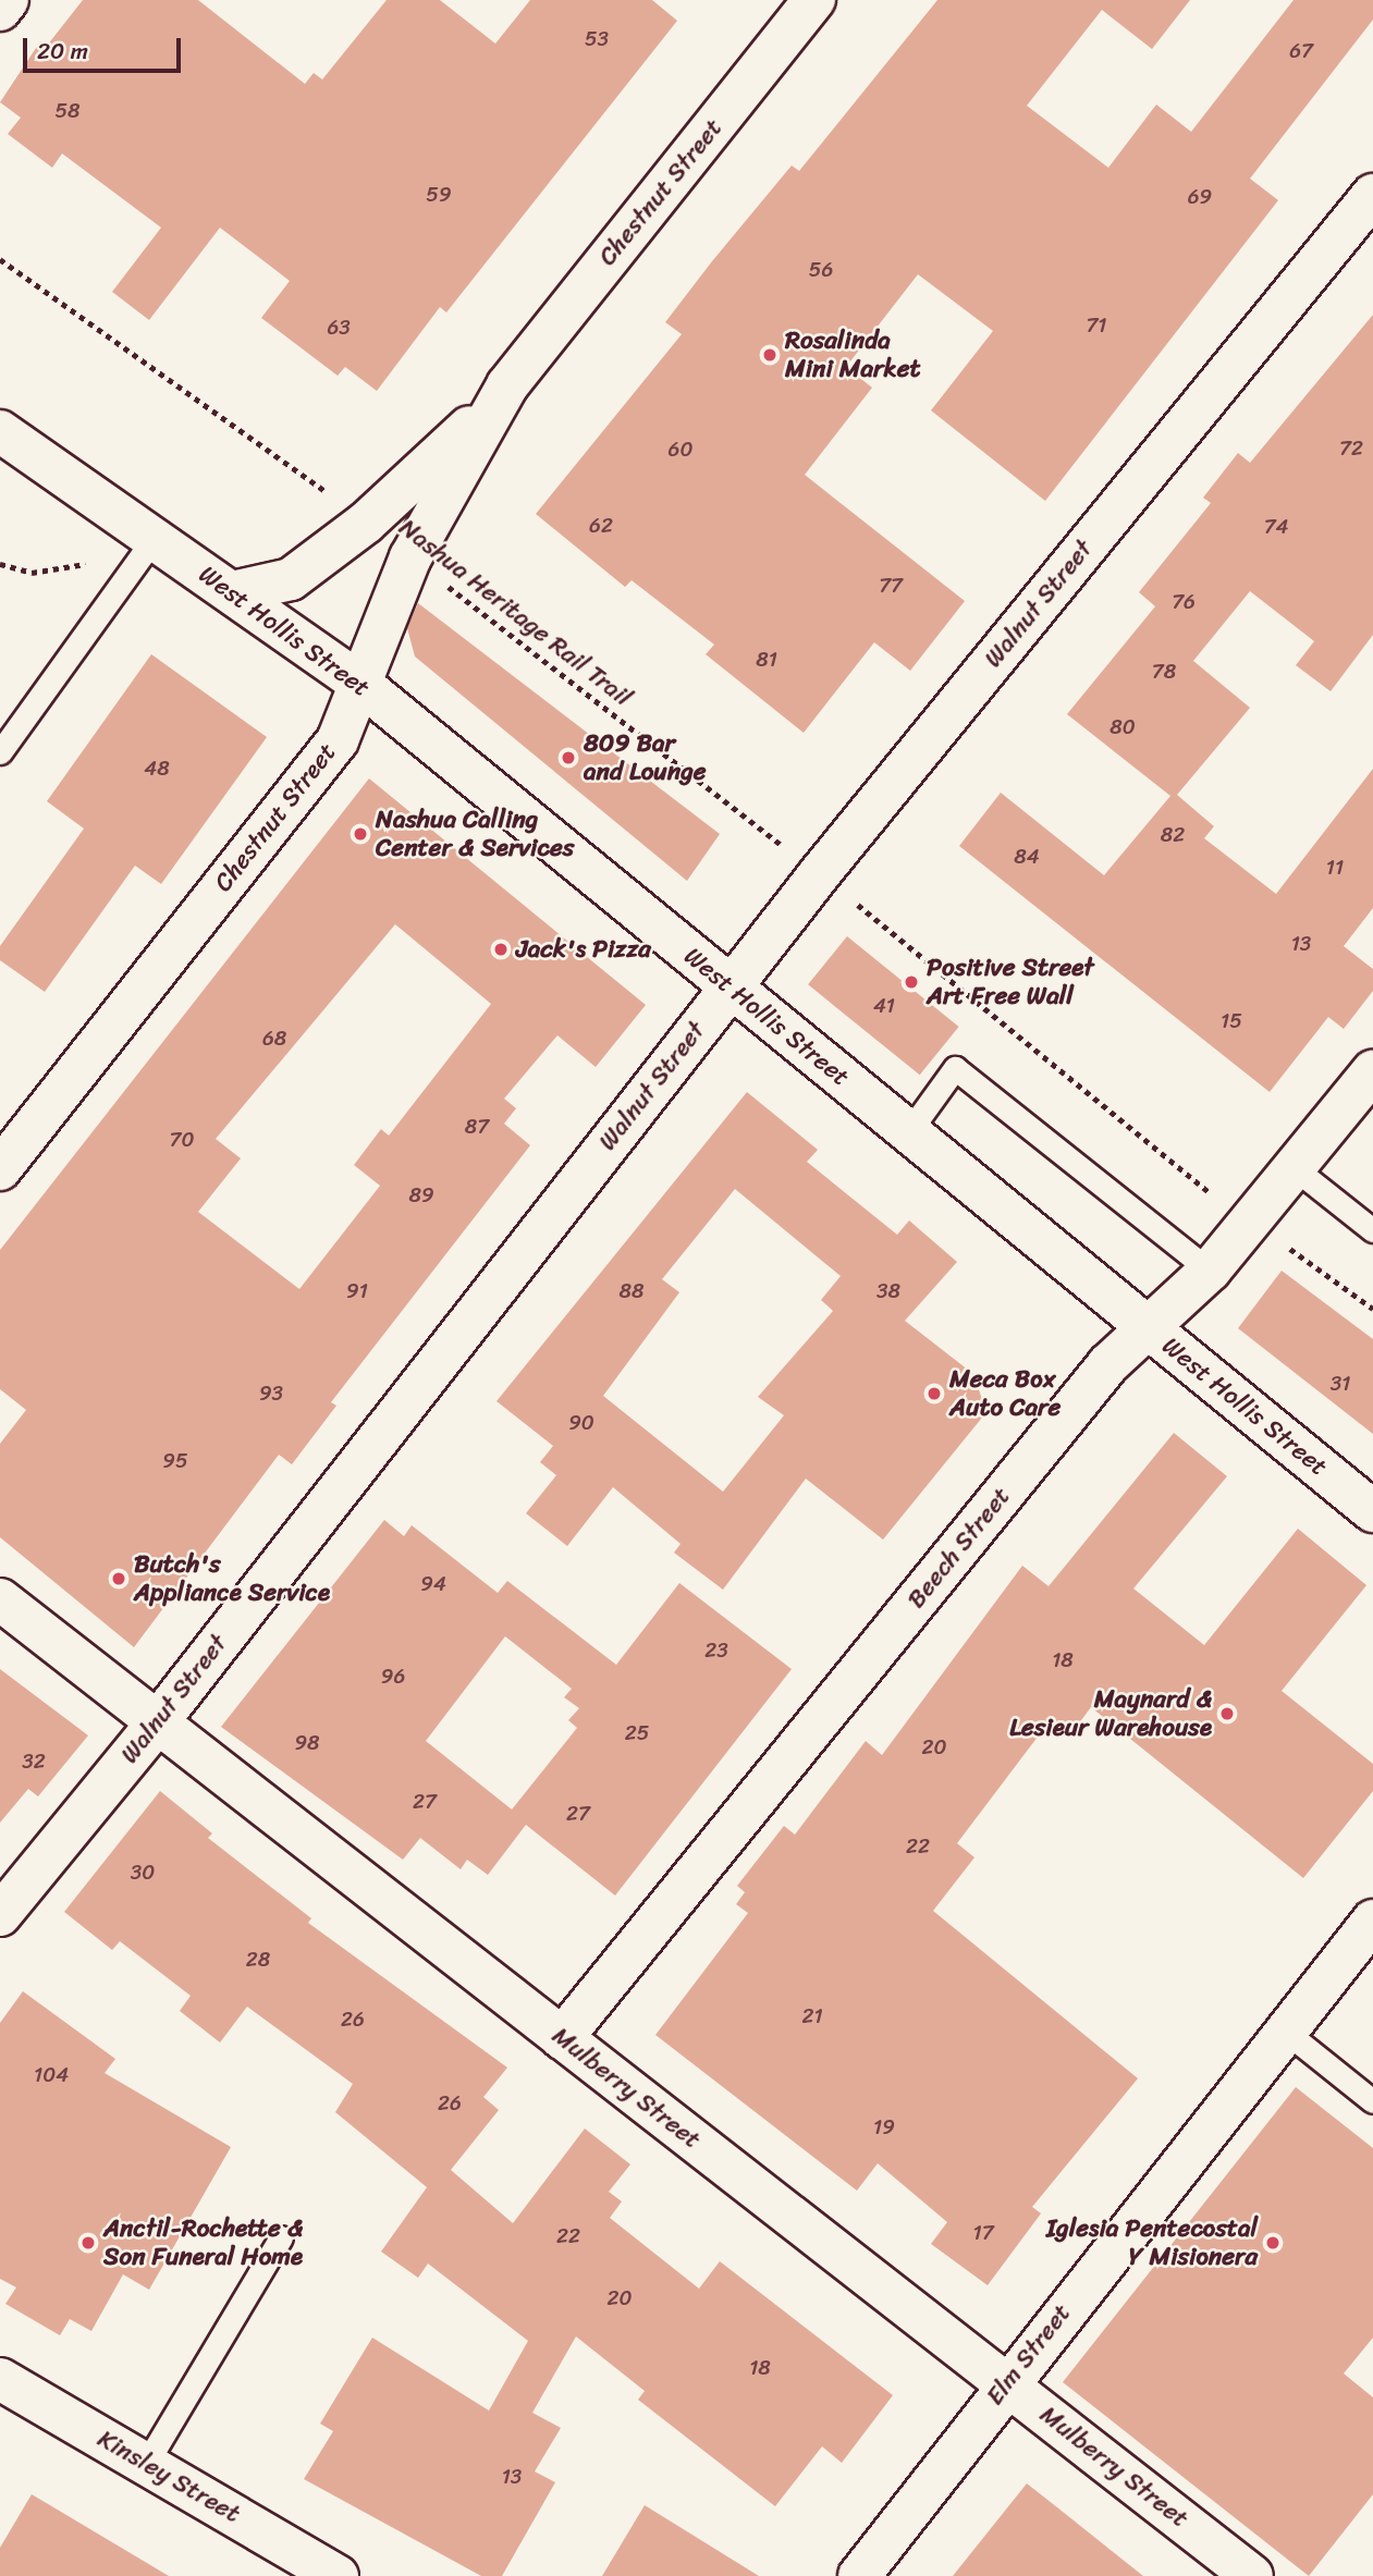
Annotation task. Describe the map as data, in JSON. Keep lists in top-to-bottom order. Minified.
{"streets":{"street":["Chestnut Street","Walnut Street","West Hollis Street","Beech Street","Mulberry Street","Elm Street","Kinsley Street"],"path":["Nashua Heritage Rail Trail"]},"crossings":[["Chestnut Street","Nashua Heritage Rail Trail"],["Chestnut Street","West Hollis Street"],["Walnut Street","Nashua Heritage Rail Trail"],["Walnut Street","West Hollis Street"],["Walnut Street","Mulberry Street"],["Nashua Heritage Rail Trail","Beech Street"],["West Hollis Street","Beech Street"],["Beech Street","Mulberry Street"],["Mulberry Street","Elm Street"]],"places":["Rosalinda Mini Market","809 Bar and Lounge","Nashua Calling Center & Services","Jack's Pizza","Positive Street Art Free Wall","Meca Box Auto Care","Butch's Appliance Service","Maynard & Lesieur Warehouse","Anctil-Rochette & Son Funeral Home","Iglesia Pentecostal Y Misionera"],"house_numbers":["53","67","58","59","69","56","71","63","72","60","62","74","77","76","81","78","80","48","82","84","11","13","41","15","68","87","70","89","91","88","38","31","93","90","95","94","23","18","96","25","98","20","32","27","27","22","30","28","21","26","104","26","19","17","22","20","18","13"],"scale_bar":"20 m"}
